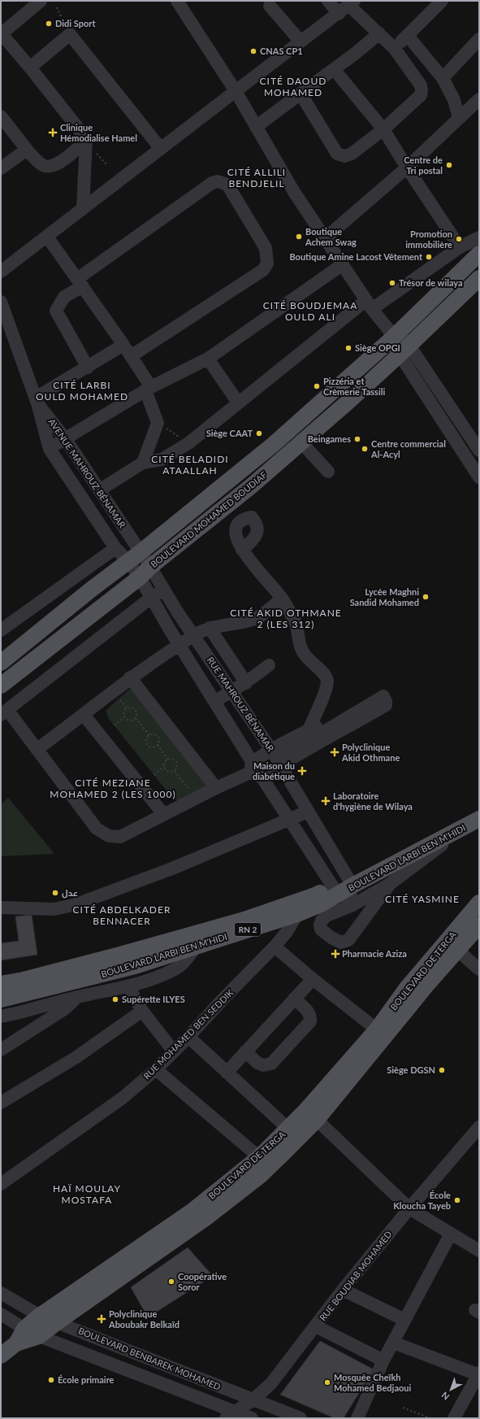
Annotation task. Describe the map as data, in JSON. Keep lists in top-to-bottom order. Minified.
{"streets":{"main road":["BOULEVARD MOHAMED BOUDIAF","BOULEVARD LARBI BEN M'HIDI","RN 2","BOULEVARD DE TERGA"],"street":["AVENUE MAHROUZ BÉNAMAR","RUE MAHROUZ BÉNAMAR","RUE MOHAMED BEN SEDDIK","RUE BOUDIAB MOHAMED","BOULEVARD BENBAREK MOHAMED"]},"crossings":[["AVENUE MAHROUZ BÉNAMAR","BOULEVARD MOHAMED BOUDIAF"],["BOULEVARD MOHAMED BOUDIAF","RUE MAHROUZ BÉNAMAR"],["RUE MAHROUZ BÉNAMAR","BOULEVARD LARBI BEN M'HIDI"],["BOULEVARD LARBI BEN M'HIDI","RUE MOHAMED BEN SEDDIK"],["BOULEVARD DE TERGA","BOULEVARD BENBAREK MOHAMED"],["RUE BOUDIAB MOHAMED","BOULEVARD BENBAREK MOHAMED"]],"districts":["CITÉ DAOUD MOHAMED","CITÉ ALLILI BENDJELIL","CITÉ BOUDJEMAA OULD ALI","CITÉ LARBI OULD MOHAMED","CITÉ BELADIDI ATAALLAH","CITÉ AKID OTHMANE 2 (LES 312)","CITÉ MEZIANE MOHAMED 2 (LES 1000)","CITÉ YASMINE","CITÉ ABDELKADER BENNACER","HAÏ MOULAY MOSTAFA"],"places":{"other":["Didi Sport","CNAS CP1","Centre de Tri postal","Boutique Achem Swag","Promotion immobilière","Boutique Amine Lacost Vêtement","Trésor de wilaya","Siège OPGI","Pizzéria et Crèmerie Tassili","Siège CAAT","Beingames","Centre commercial Al-Acyl","Lycée Maghni Sandid Mohamed","عدل","Supérette ILYES","Siège DGSN","École Kloucha Tayeb","Coopérative Soror","École primaire","Mosquée Cheïkh Mohamed Bedjaoui"],"health":["Clinique Hémodialise Hamel","Polyclinique Akid Othmane","Maison du diabétique","Laboratoire d'hygiène de Wilaya","Pharmacie Aziza","Polyclinique Aboubakr Belkaïd"]},"north":"bottom left"}
